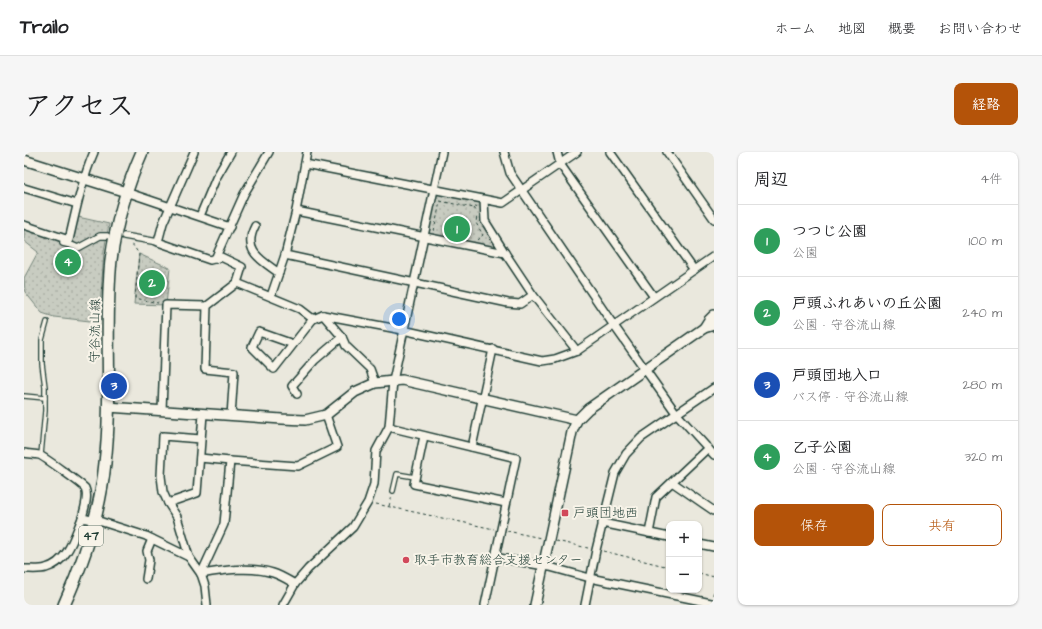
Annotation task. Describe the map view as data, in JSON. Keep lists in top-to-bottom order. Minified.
{"streets":{"main road":["守谷流山線","47"]},"places":{"transit":["戸頭団地西"],"other":["取手市教育総合支援センター"]},"page":{"header":"Trailo","nav":["ホーム","地図","概要","お問い合わせ"],"title":"アクセス","buttons":["経路",["保存","共有"]],"heading":["周辺","4件"],"list":[{"mark":"1","name":"つつじ公園","note":"公園","value":"100 m"},{"mark":"2","name":"戸頭ふれあいの丘公園","note":"公園 · 守谷流山線","value":"240 m"},{"mark":"3","name":"戸頭団地入口","note":"バス停 · 守谷流山線","value":"280 m"},{"mark":"4","name":"乙子公園","note":"公園 · 守谷流山線","value":"320 m"}],"pins":["1","4","2","3"],"map_buttons":["+","−"]}}
